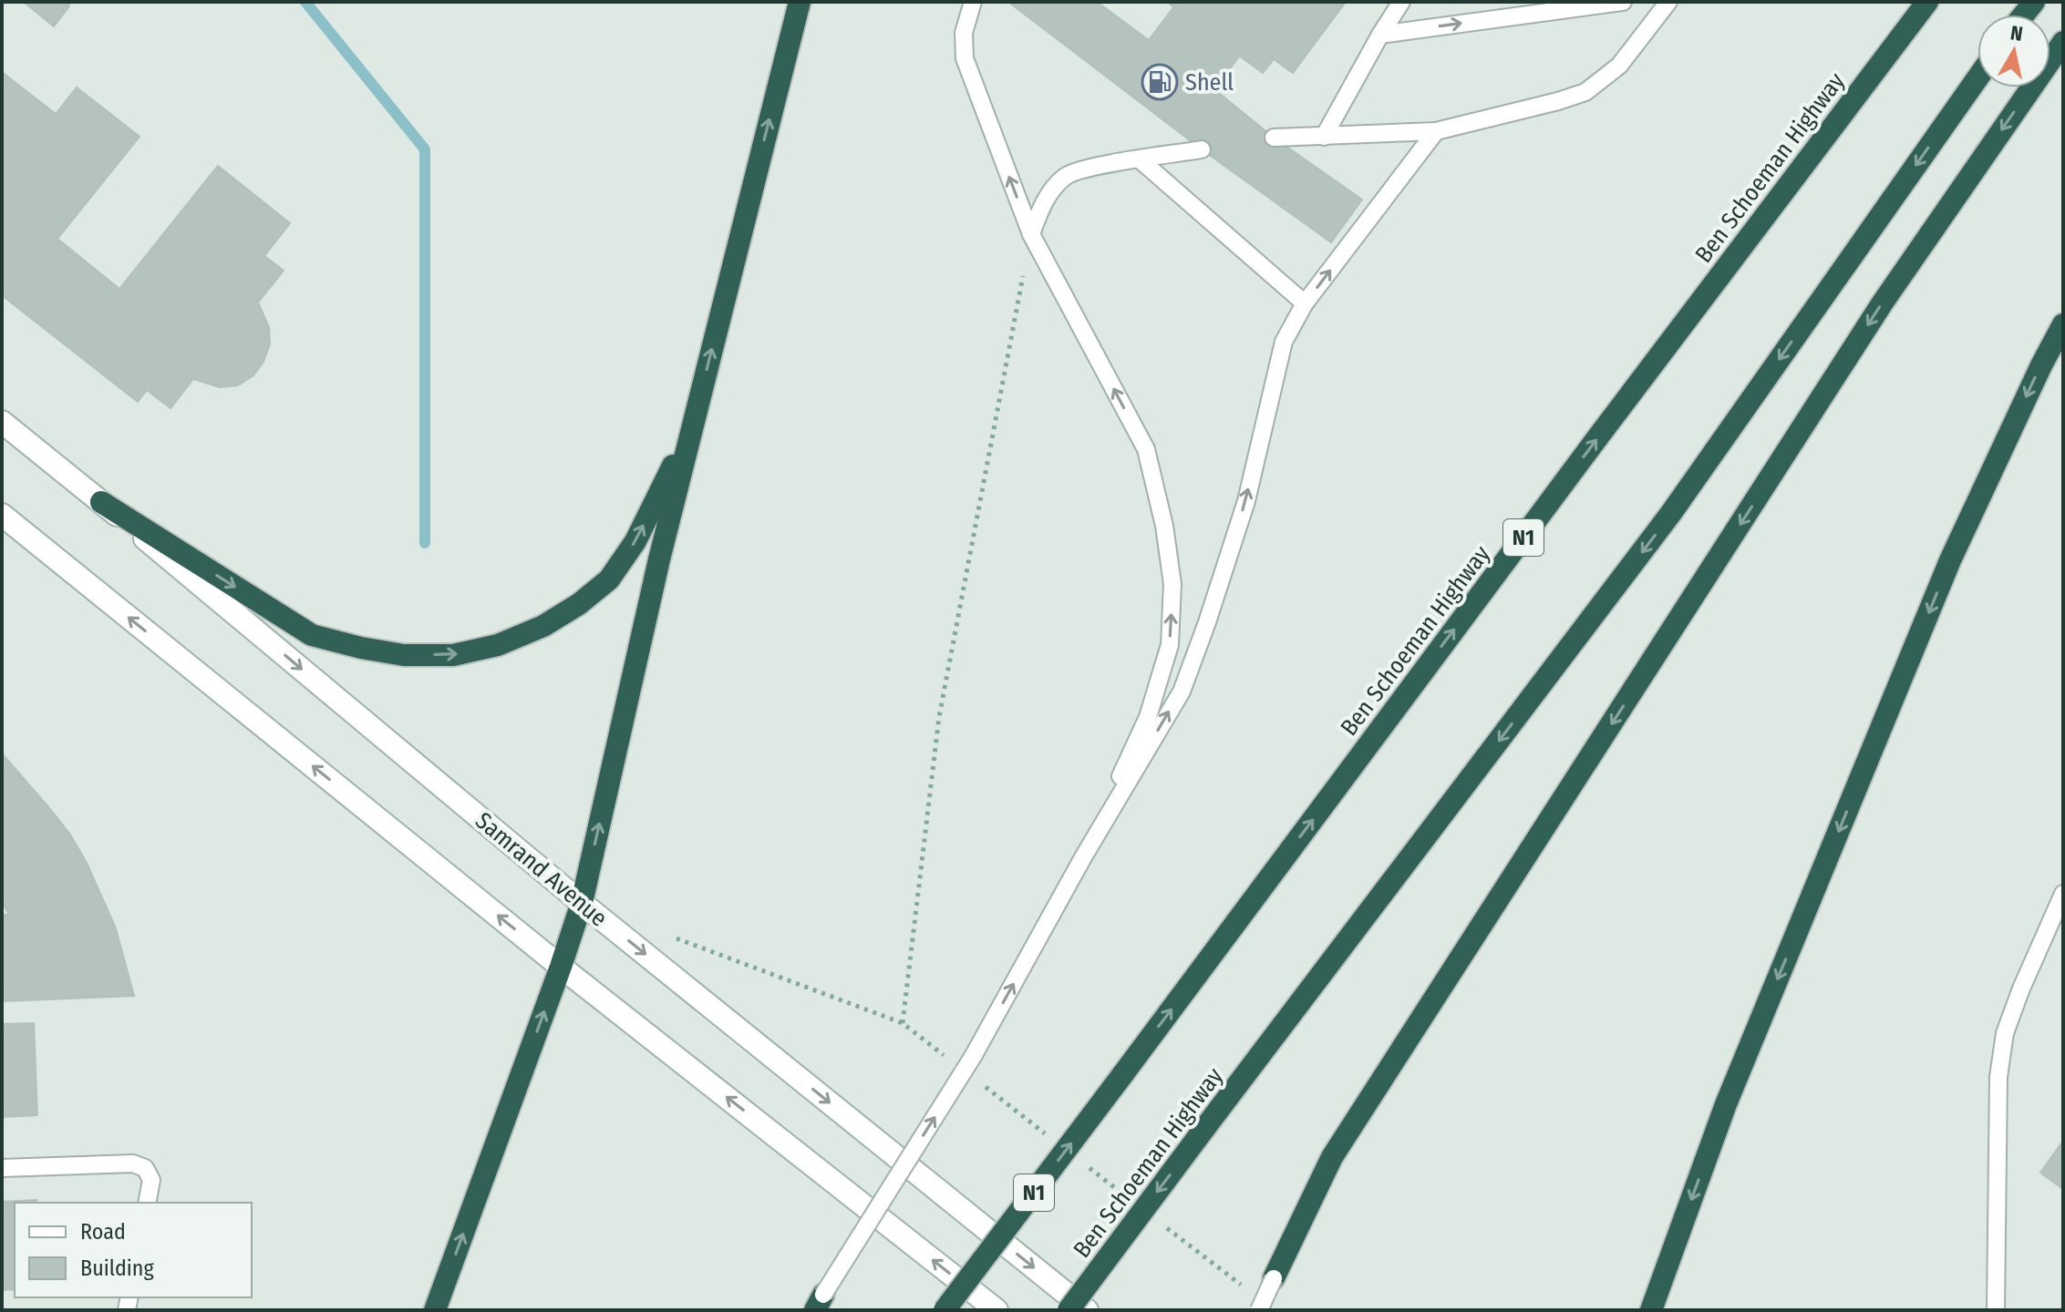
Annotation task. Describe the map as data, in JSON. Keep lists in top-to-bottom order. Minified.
{"streets":{"highway":["Ben Schoeman Highway","N1"],"main road":["Samrand Avenue"]},"places":{"fuel station":["Shell"]},"legend":["Road","Building"],"north":"top"}
